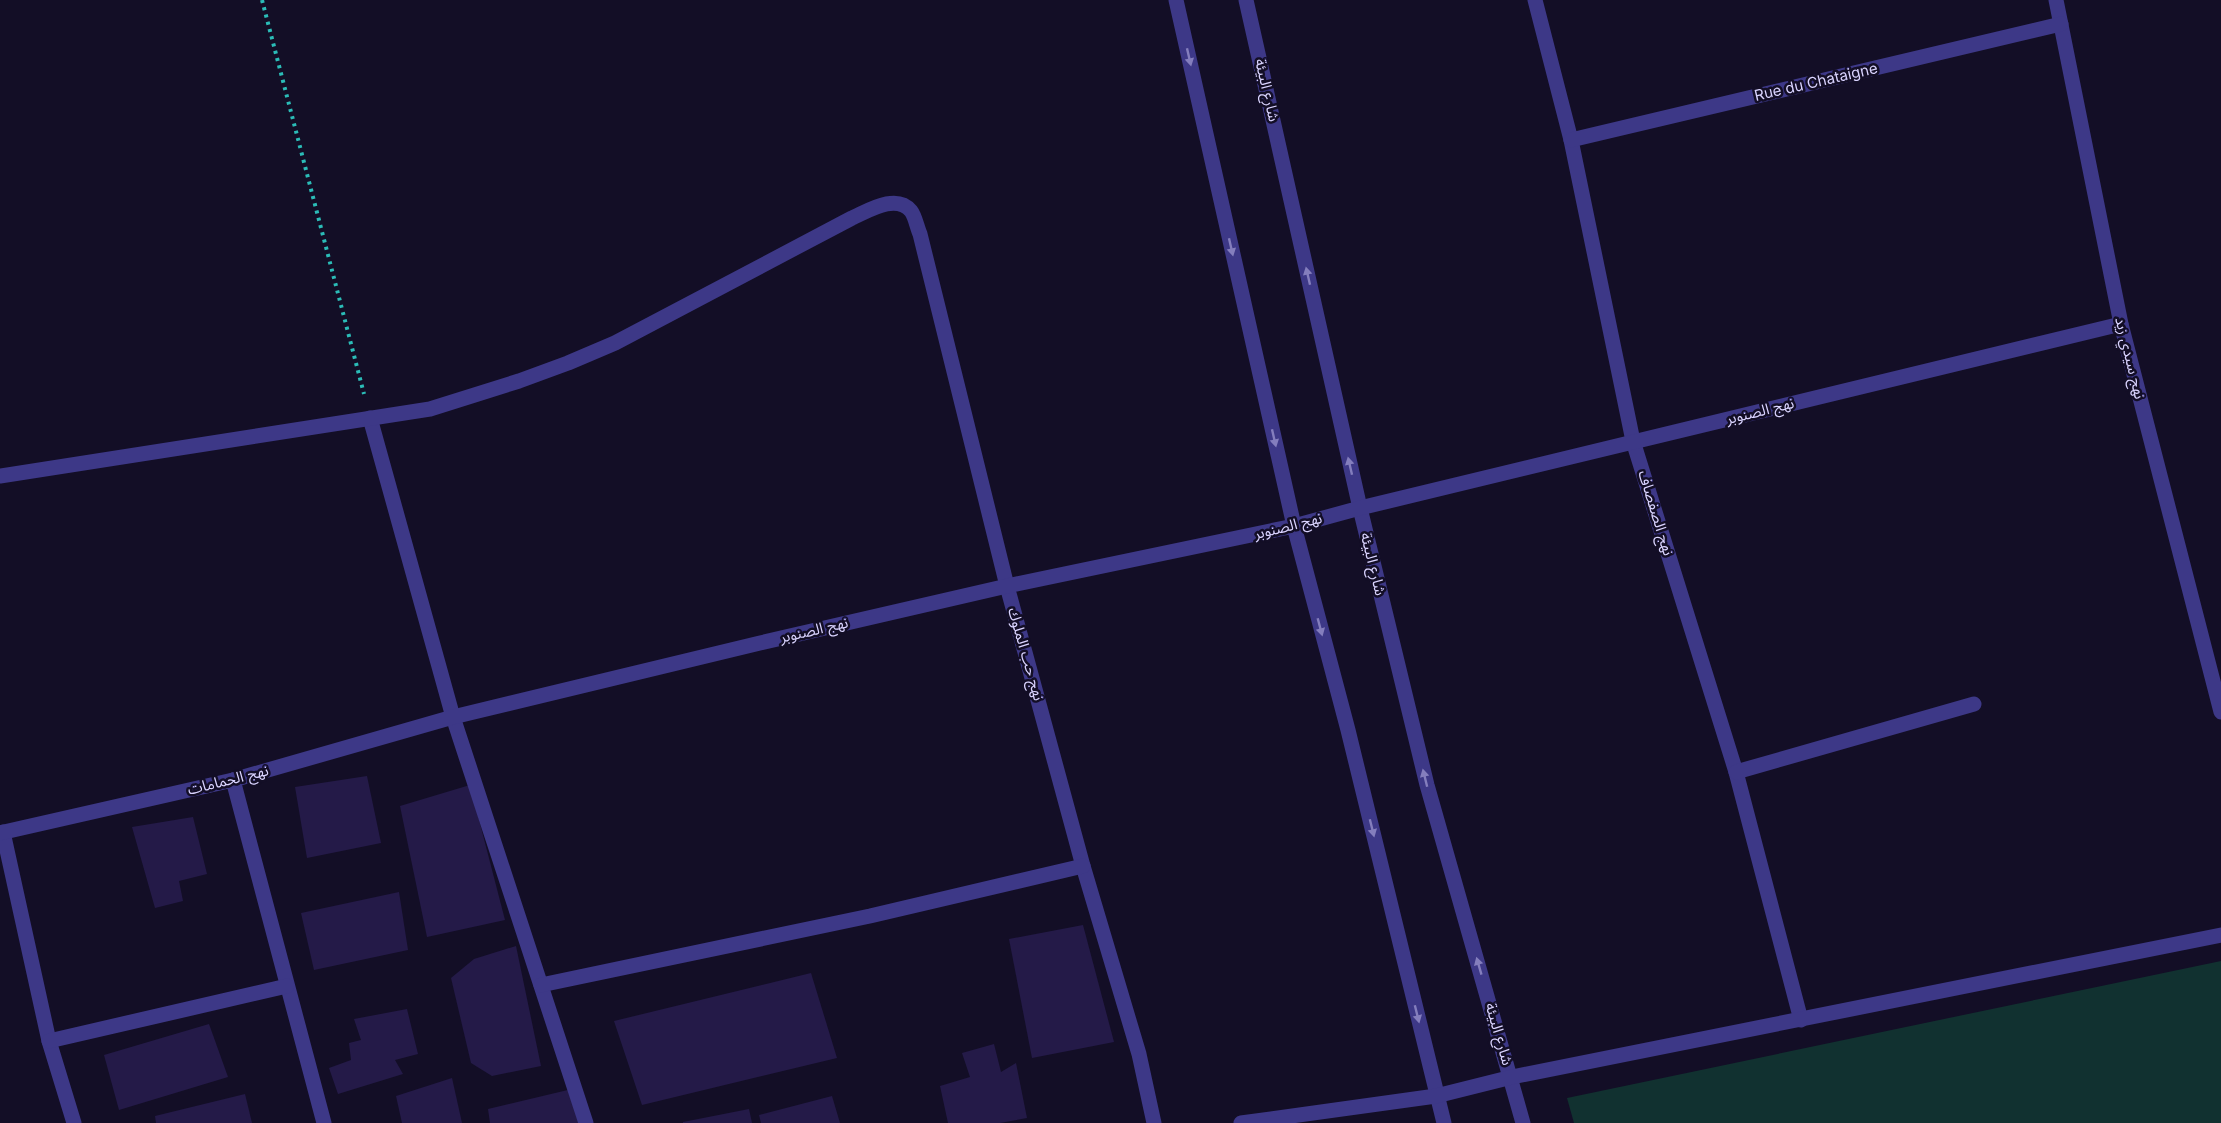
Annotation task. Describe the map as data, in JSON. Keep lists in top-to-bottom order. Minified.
{"streets":{"street":["Rue du Chataigne","شارع البيئة","نهج سيدي زيد","نهج الصنوبر","نهج الصفصاف","نهج حب الملوك","نهج الحمامات"]},"crossings":[["Rue du Chataigne","نهج سيدي زيد"],["Rue du Chataigne","نهج الصفصاف"],["شارع البيئة","نهج الصنوبر"],["نهج سيدي زيد","نهج الصنوبر"],["نهج الصنوبر","نهج الصفصاف"],["نهج الصنوبر","نهج حب الملوك"],["نهج الصنوبر","نهج الحمامات"]]}
